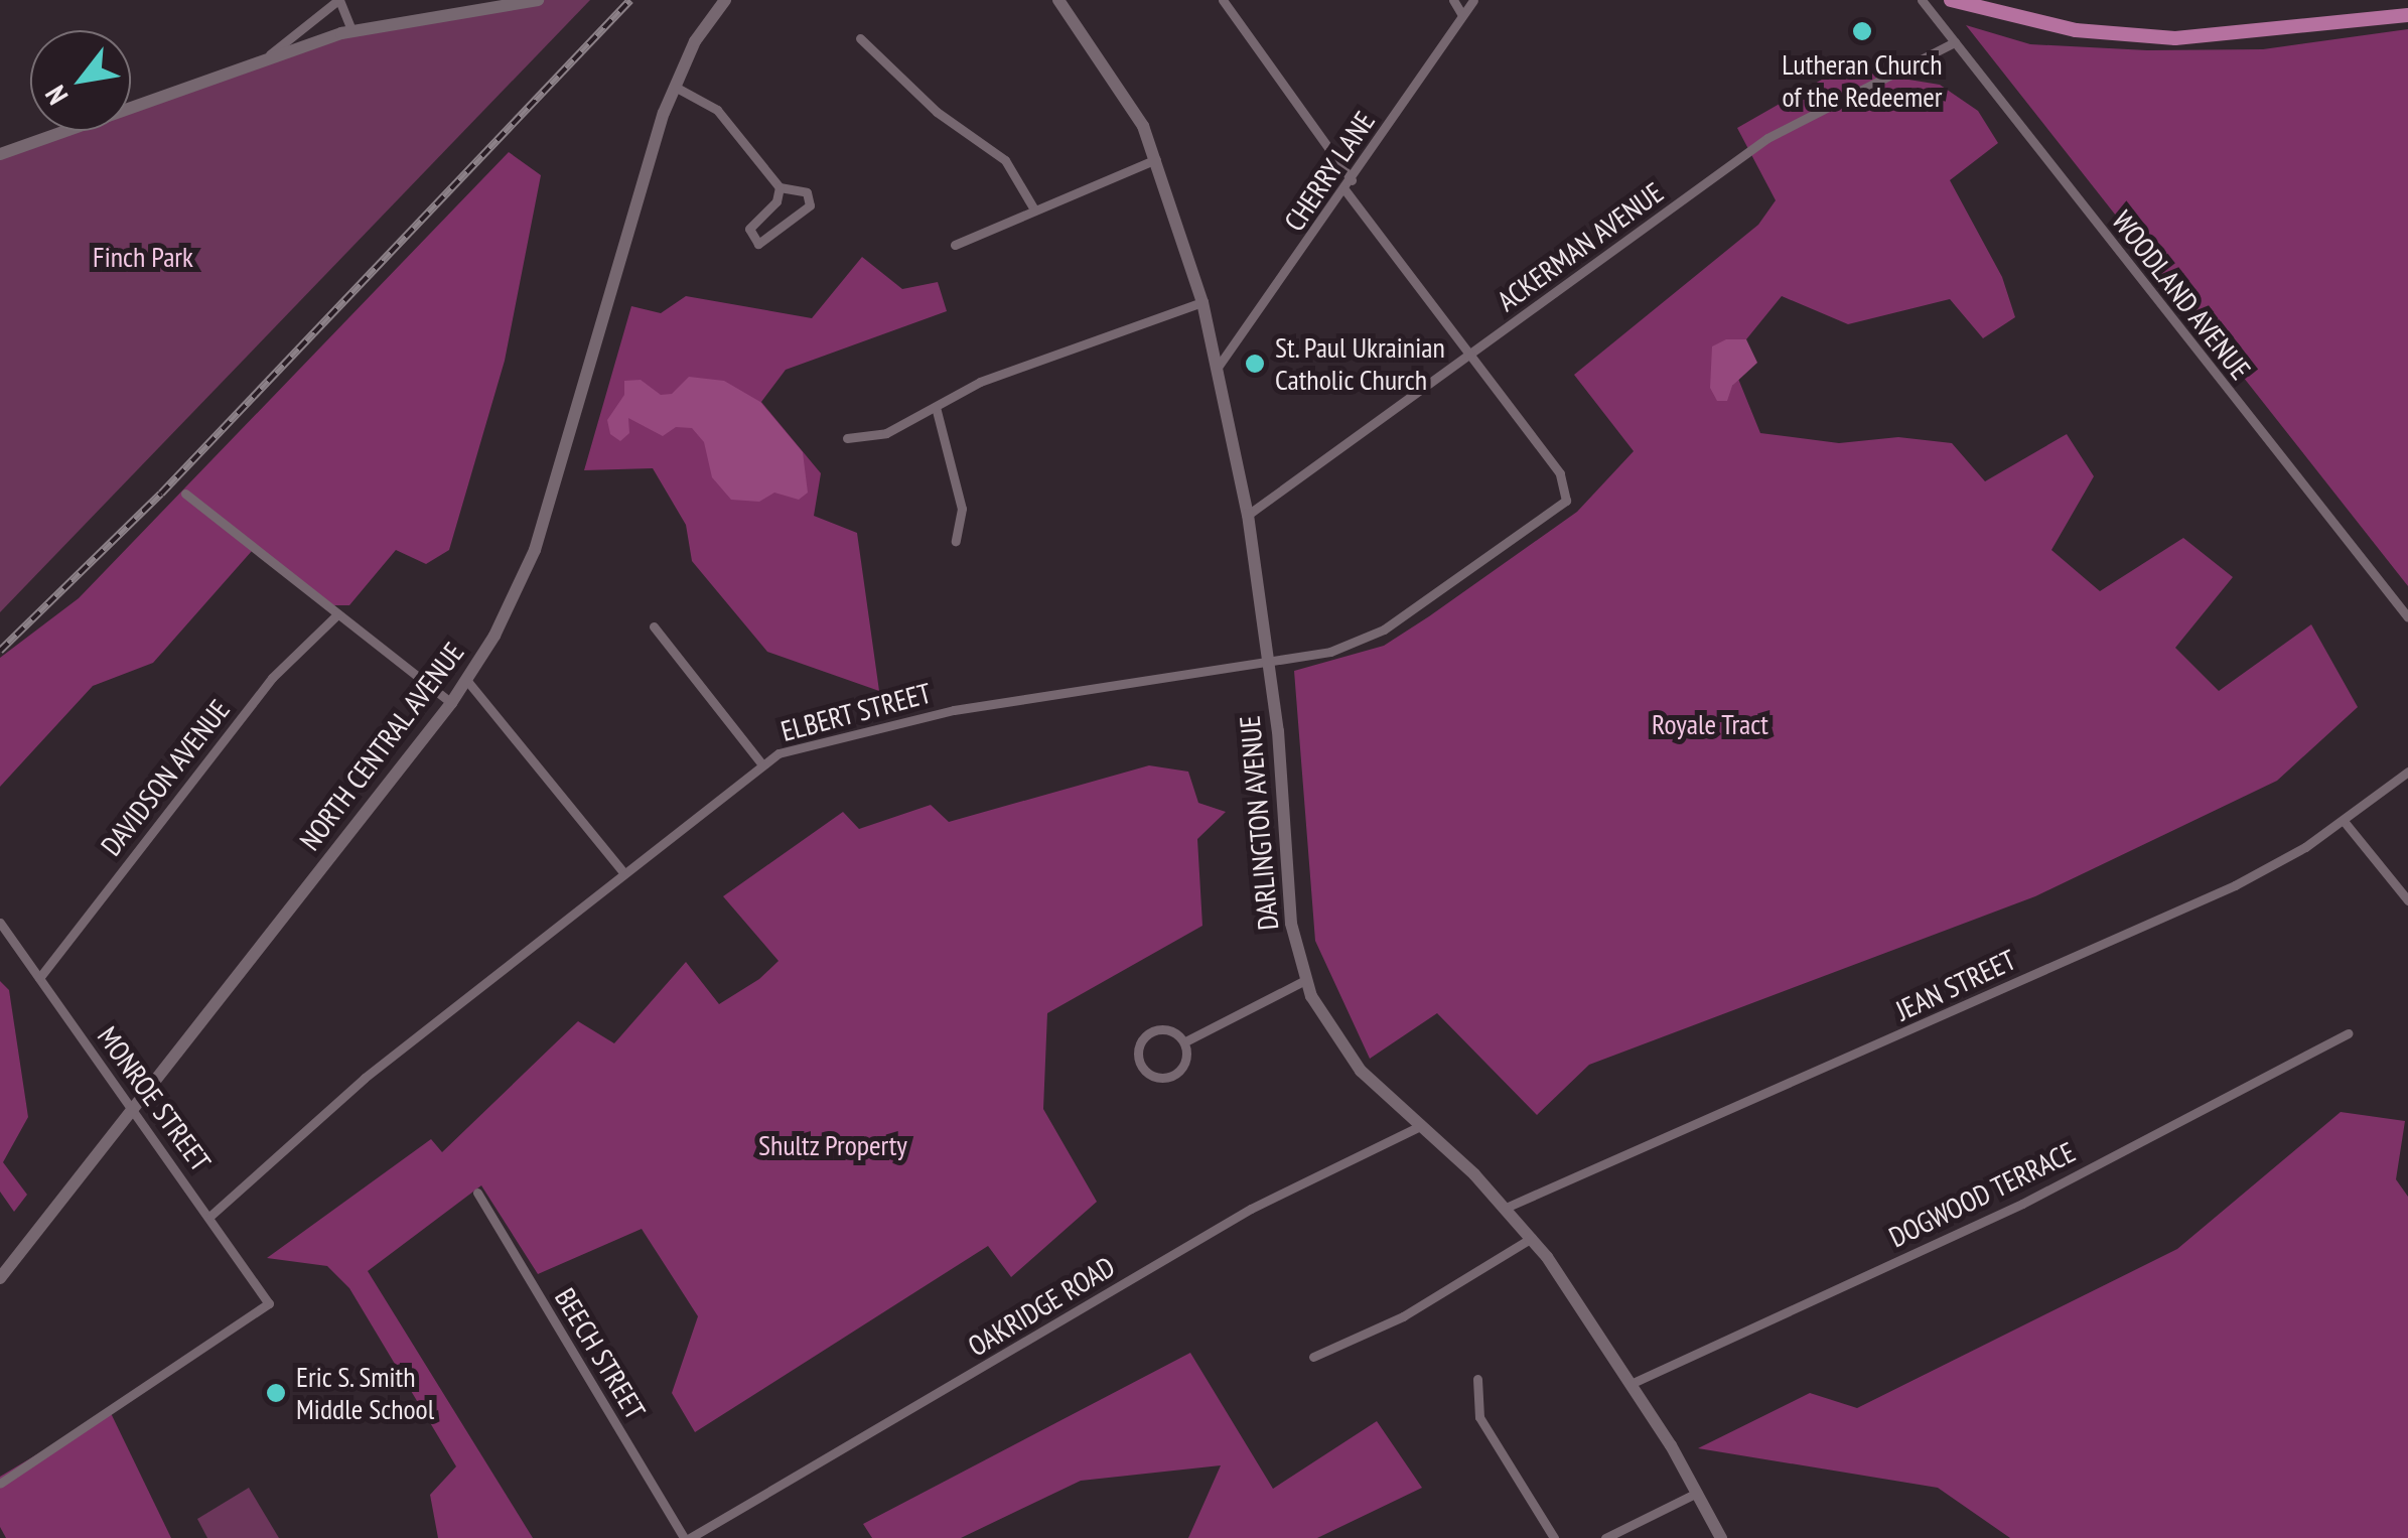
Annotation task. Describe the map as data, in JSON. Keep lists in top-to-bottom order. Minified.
{"streets":{"main road":["NORTH CENTRAL AVENUE","DARLINGTON AVENUE"],"street":["CHERRY LANE","ACKERMAN AVENUE","WOODLAND AVENUE","ELBERT STREET","DAVIDSON AVENUE","JEAN STREET","MONROE STREET","DOGWOOD TERRACE","OAKRIDGE ROAD","BEECH STREET"]},"crossings":[["CHERRY LANE","DARLINGTON AVENUE"],["ACKERMAN AVENUE","WOODLAND AVENUE"],["ACKERMAN AVENUE","ELBERT STREET"],["ACKERMAN AVENUE","DARLINGTON AVENUE"],["ELBERT STREET","DARLINGTON AVENUE"],["ELBERT STREET","MONROE STREET"],["NORTH CENTRAL AVENUE","MONROE STREET"],["DAVIDSON AVENUE","MONROE STREET"],["DARLINGTON AVENUE","JEAN STREET"],["DARLINGTON AVENUE","DOGWOOD TERRACE"],["DARLINGTON AVENUE","OAKRIDGE ROAD"],["OAKRIDGE ROAD","BEECH STREET"]],"parks":["Finch Park","Royale Tract","Shultz Property"],"places":["Lutheran Church of the Redeemer","St. Paul Ukrainian Catholic Church","Eric S. Smith Middle School"],"north":"bottom left"}
